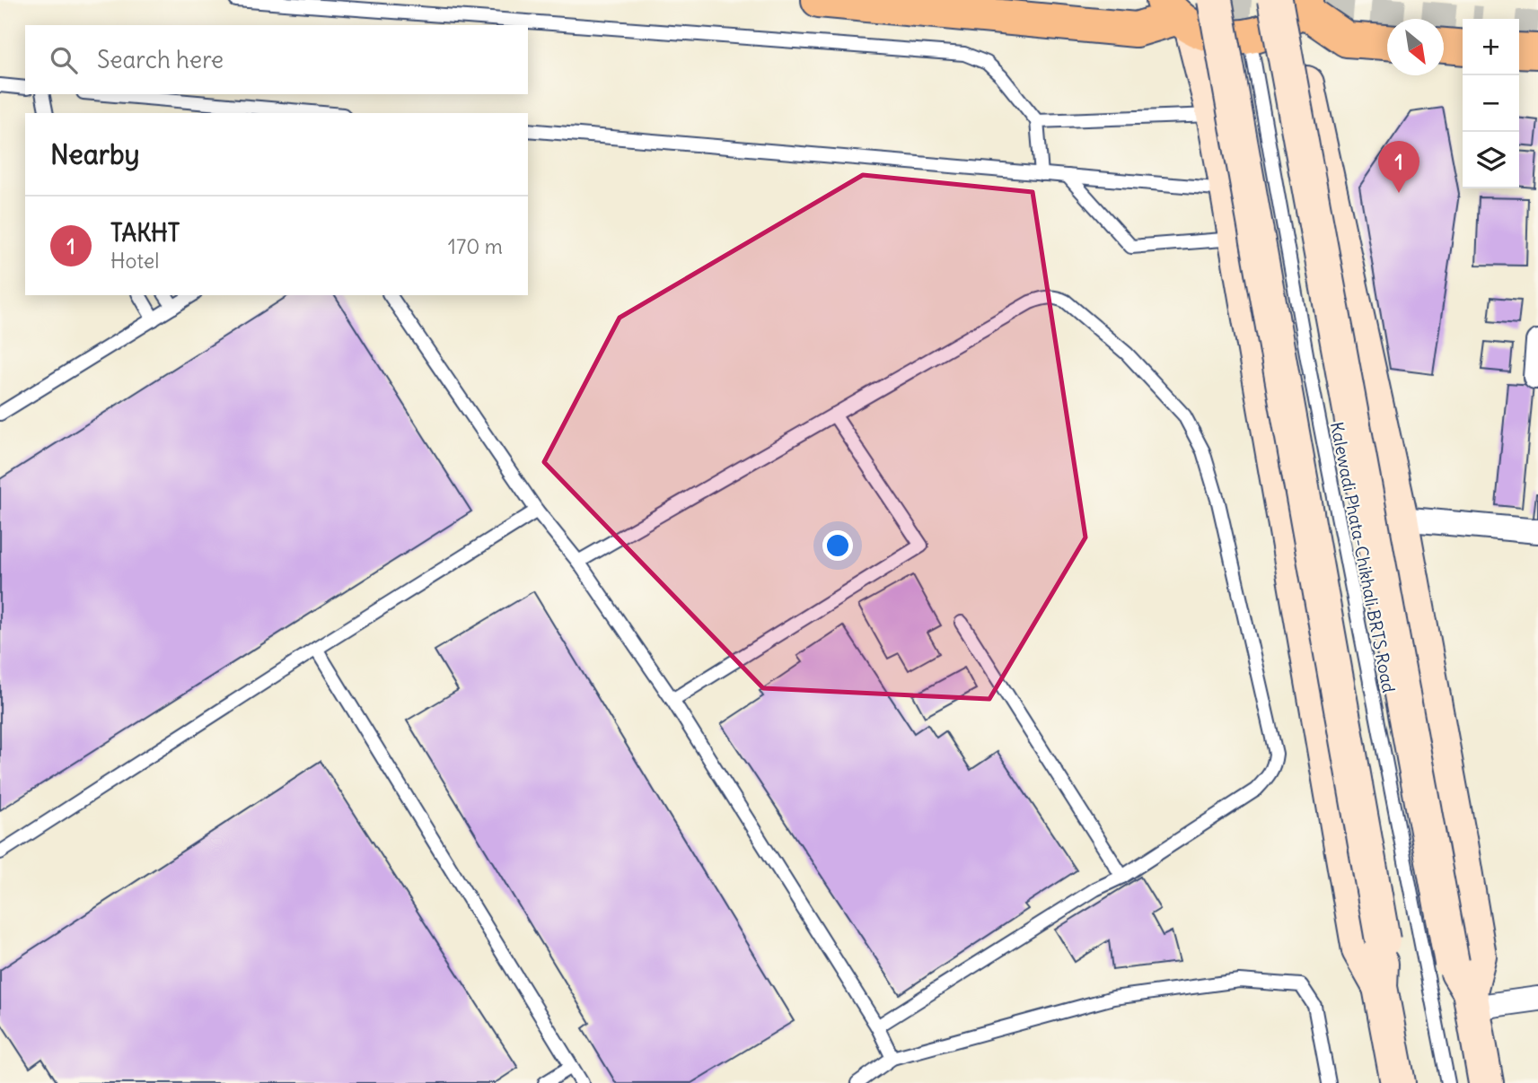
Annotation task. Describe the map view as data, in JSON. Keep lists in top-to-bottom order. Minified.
{"streets":{"lane":["Kalewadi Phata-Chikhali BRTS Road"]},"north":"bottom right","page":{"map_buttons":["+","−"],"search":"Search here","heading":"Nearby","pins":"1","list":[{"mark":"1","name":"TAKHT","note":"Hotel","value":"170 m"}]}}
